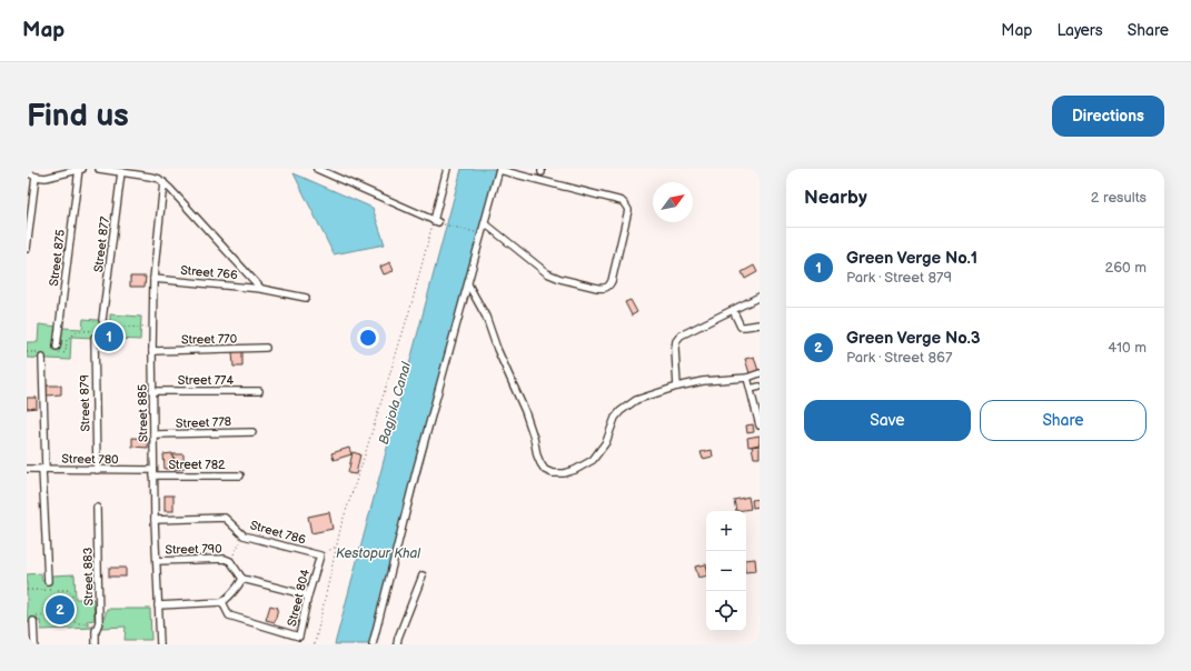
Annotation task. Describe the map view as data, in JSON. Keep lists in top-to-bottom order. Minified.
{"streets":{"street":["Street 877","Street 875","Street 766","Street 770","Street 774","Street 879","Street 885","Street 778","Street 780","Street 782","Street 786","Street 790","Street 883","Street 804"]},"crossings":[["Street 766","Street 885"],["Street 770","Street 885"],["Street 774","Street 885"],["Street 879","Street 780"],["Street 885","Street 778"],["Street 885","Street 780"],["Street 885","Street 782"],["Street 885","Street 786"],["Street 885","Street 790"],["Street 780","Street 782"],["Street 786","Street 804"]],"water":["Bagjola Canal","Kestopur Khal"],"north":"top right","page":{"header":"Map","nav":["Map","Layers","Share"],"buttons":["Directions",["Save","Share"]],"title":"Find us","heading":["Nearby","2 results"],"list":[{"mark":"1","name":"Green Verge No.1","note":"Park · Street 879","value":"260 m"},{"mark":"2","name":"Green Verge No.3","note":"Park · Street 867","value":"410 m"}],"pins":["1","2"],"map_buttons":["+","−"]}}
